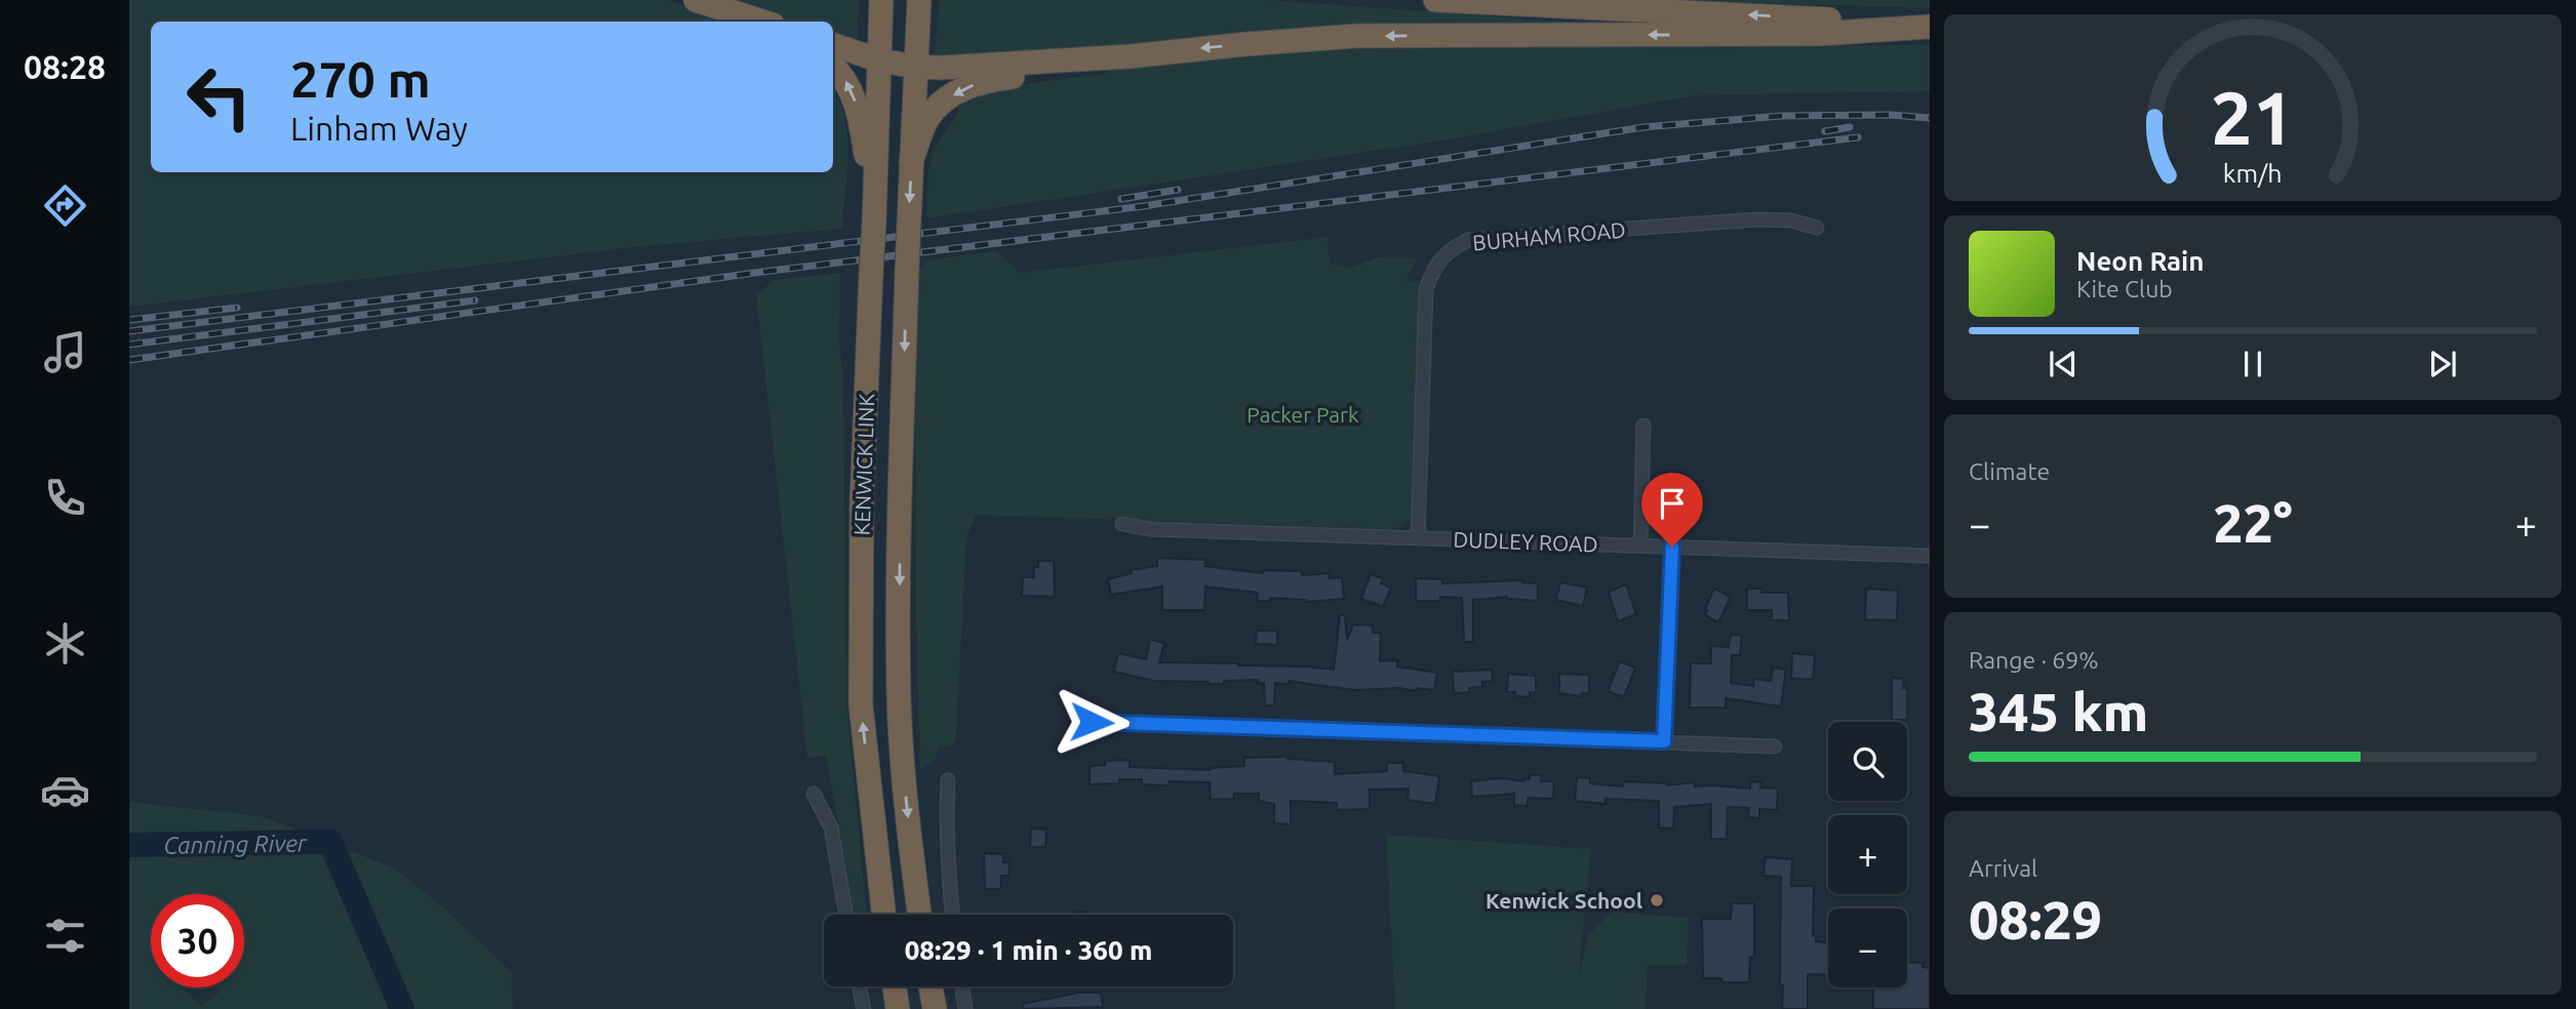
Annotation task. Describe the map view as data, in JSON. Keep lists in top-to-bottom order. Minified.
{"streets":{"highway":["KENWICK LINK"],"street":["BURHAM ROAD","DUDLEY ROAD"]},"crossings":[["BURHAM ROAD","DUDLEY ROAD"]],"water":["Canning River"],"parks":["Packer Park"],"places":["Kenwick School"],"page":{"tabs":"08:28","turn":["270 m","Linham Way"],"song":["Neon Rain","Kite Club"],"tile":["Climate",["Range · 69%","345 km"],["Arrival","08:29"]],"heat":["−","22°","+"],"map_buttons":["+","−"],"limit":"30","trip":"08:29 · 1 min · 360 m","gauge":["21","km/h"]}}
